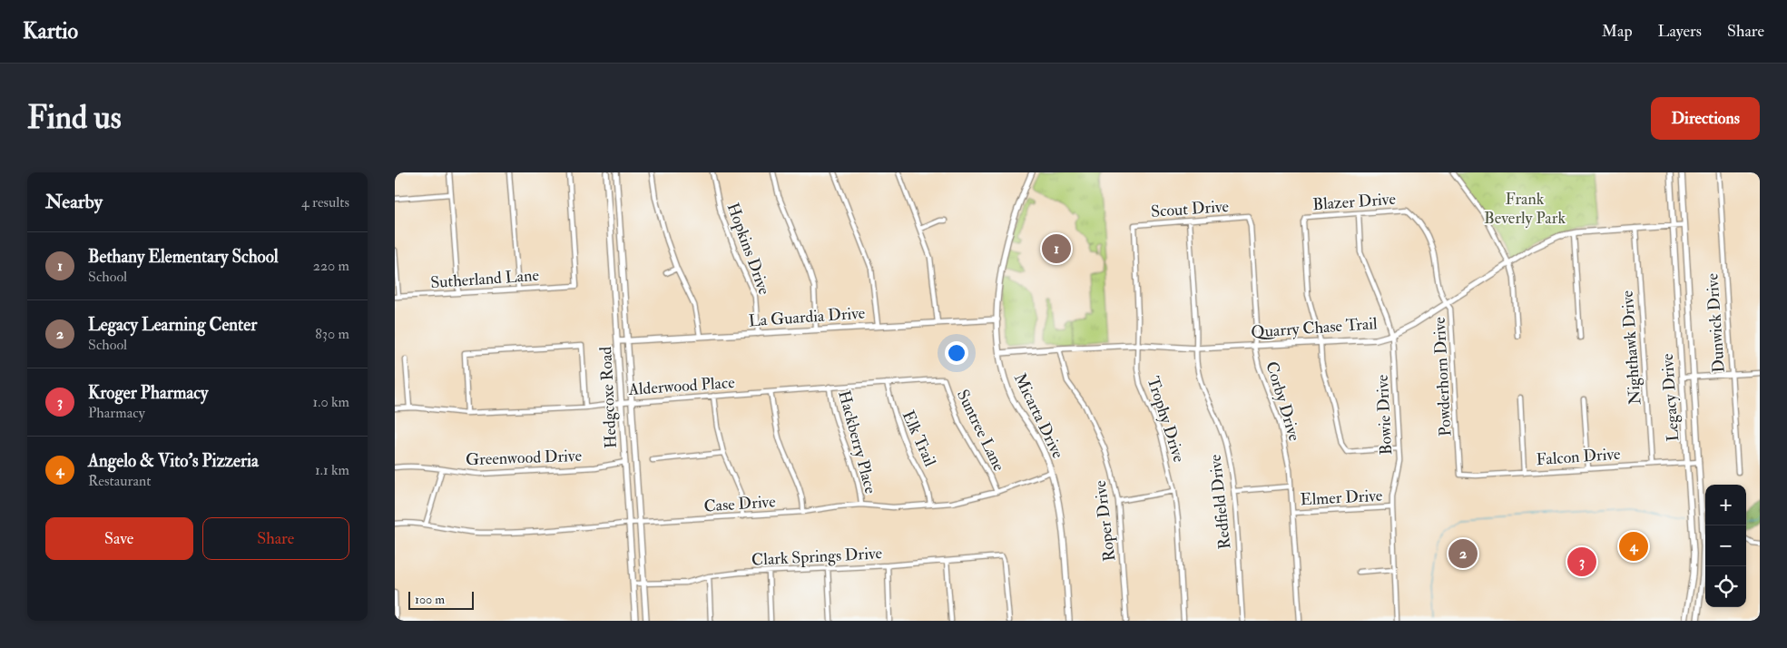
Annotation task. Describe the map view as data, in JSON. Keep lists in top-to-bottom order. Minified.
{"streets":{"main road":["La Guardia Drive","Quarry Chase Trail","Hedgcoxe Road","Legacy Drive","Micarta Drive"],"street":["Blazer Drive","Scout Drive","Hopkins Drive","Sutherland Lane","Dunwick Drive","Nighthawk Drive","Powderhorn Drive","Alderwood Place","Corby Drive","Bowie Drive","Trophy Drive","Suntree Lane","Elk Trail","Hackberry Place","Falcon Drive","Greenwood Drive","Elmer Drive","Redfield Drive","Case Drive","Roper Drive","Clark Springs Drive"]},"crossings":[["Blazer Drive","Quarry Chase Trail"],["Blazer Drive","Powderhorn Drive"],["Blazer Drive","Bowie Drive"],["Scout Drive","Corby Drive"],["Scout Drive","Trophy Drive"],["Scout Drive","Redfield Drive"],["Hopkins Drive","La Guardia Drive"],["La Guardia Drive","Hedgcoxe Road"],["La Guardia Drive","Micarta Drive"],["Quarry Chase Trail","Nighthawk Drive"],["Quarry Chase Trail","Powderhorn Drive"],["Quarry Chase Trail","Legacy Drive"],["Quarry Chase Trail","Corby Drive"],["Quarry Chase Trail","Bowie Drive"],["Quarry Chase Trail","Micarta Drive"],["Quarry Chase Trail","Trophy Drive"],["Quarry Chase Trail","Redfield Drive"],["Quarry Chase Trail","Roper Drive"],["Nighthawk Drive","Falcon Drive"],["Powderhorn Drive","Falcon Drive"],["Alderwood Place","Hedgcoxe Road"],["Alderwood Place","Suntree Lane"],["Alderwood Place","Elk Trail"],["Alderwood Place","Hackberry Place"],["Hedgcoxe Road","Greenwood Drive"],["Hedgcoxe Road","Case Drive"],["Hedgcoxe Road","Clark Springs Drive"],["Legacy Drive","Falcon Drive"],["Corby Drive","Elmer Drive"],["Bowie Drive","Elmer Drive"],["Micarta Drive","Case Drive"],["Suntree Lane","Case Drive"],["Elk Trail","Case Drive"],["Hackberry Place","Case Drive"]],"parks":["Frank Beverly Park"],"scale_bar":"100 m","page":{"header":"Kartio","nav":["Map","Layers","Share"],"buttons":["Directions",["Save","Share"]],"title":"Find us","heading":["Nearby","4 results"],"list":[{"mark":"1","name":"Bethany Elementary School","note":"School","value":"220 m"},{"mark":"2","name":"Legacy Learning Center","note":"School","value":"830 m"},{"mark":"3","name":"Kroger Pharmacy","note":"Pharmacy","value":"1.0 km"},{"mark":"4","name":"Angelo & Vito's Pizzeria","note":"Restaurant","value":"1.1 km"}],"pins":["1","4","2","3"],"map_buttons":["+","−"],"scale":"100 m"}}
